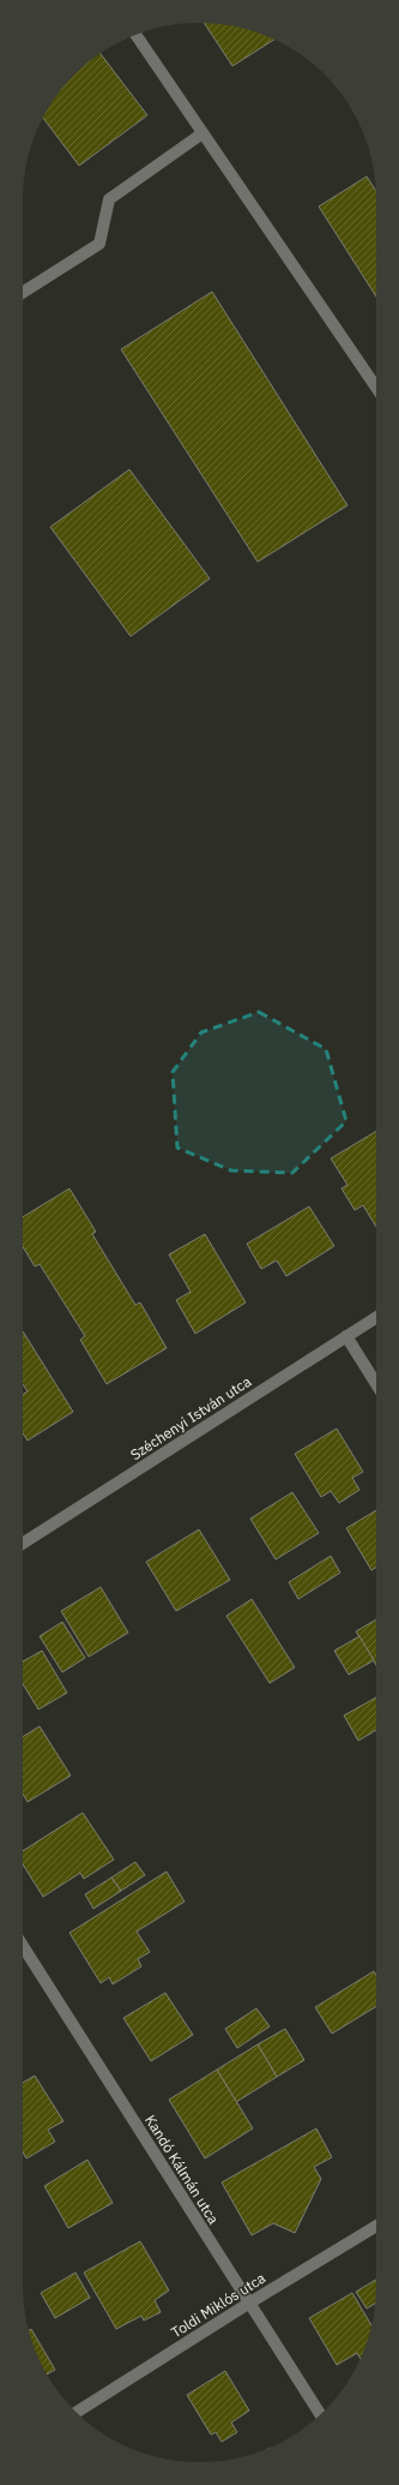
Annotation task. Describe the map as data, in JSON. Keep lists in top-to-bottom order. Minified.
{"streets":{"street":["Széchenyi István utca","Kandó Kálmán utca","Toldi Miklós utca"]},"crossings":[["Kandó Kálmán utca","Toldi Miklós utca"]]}
